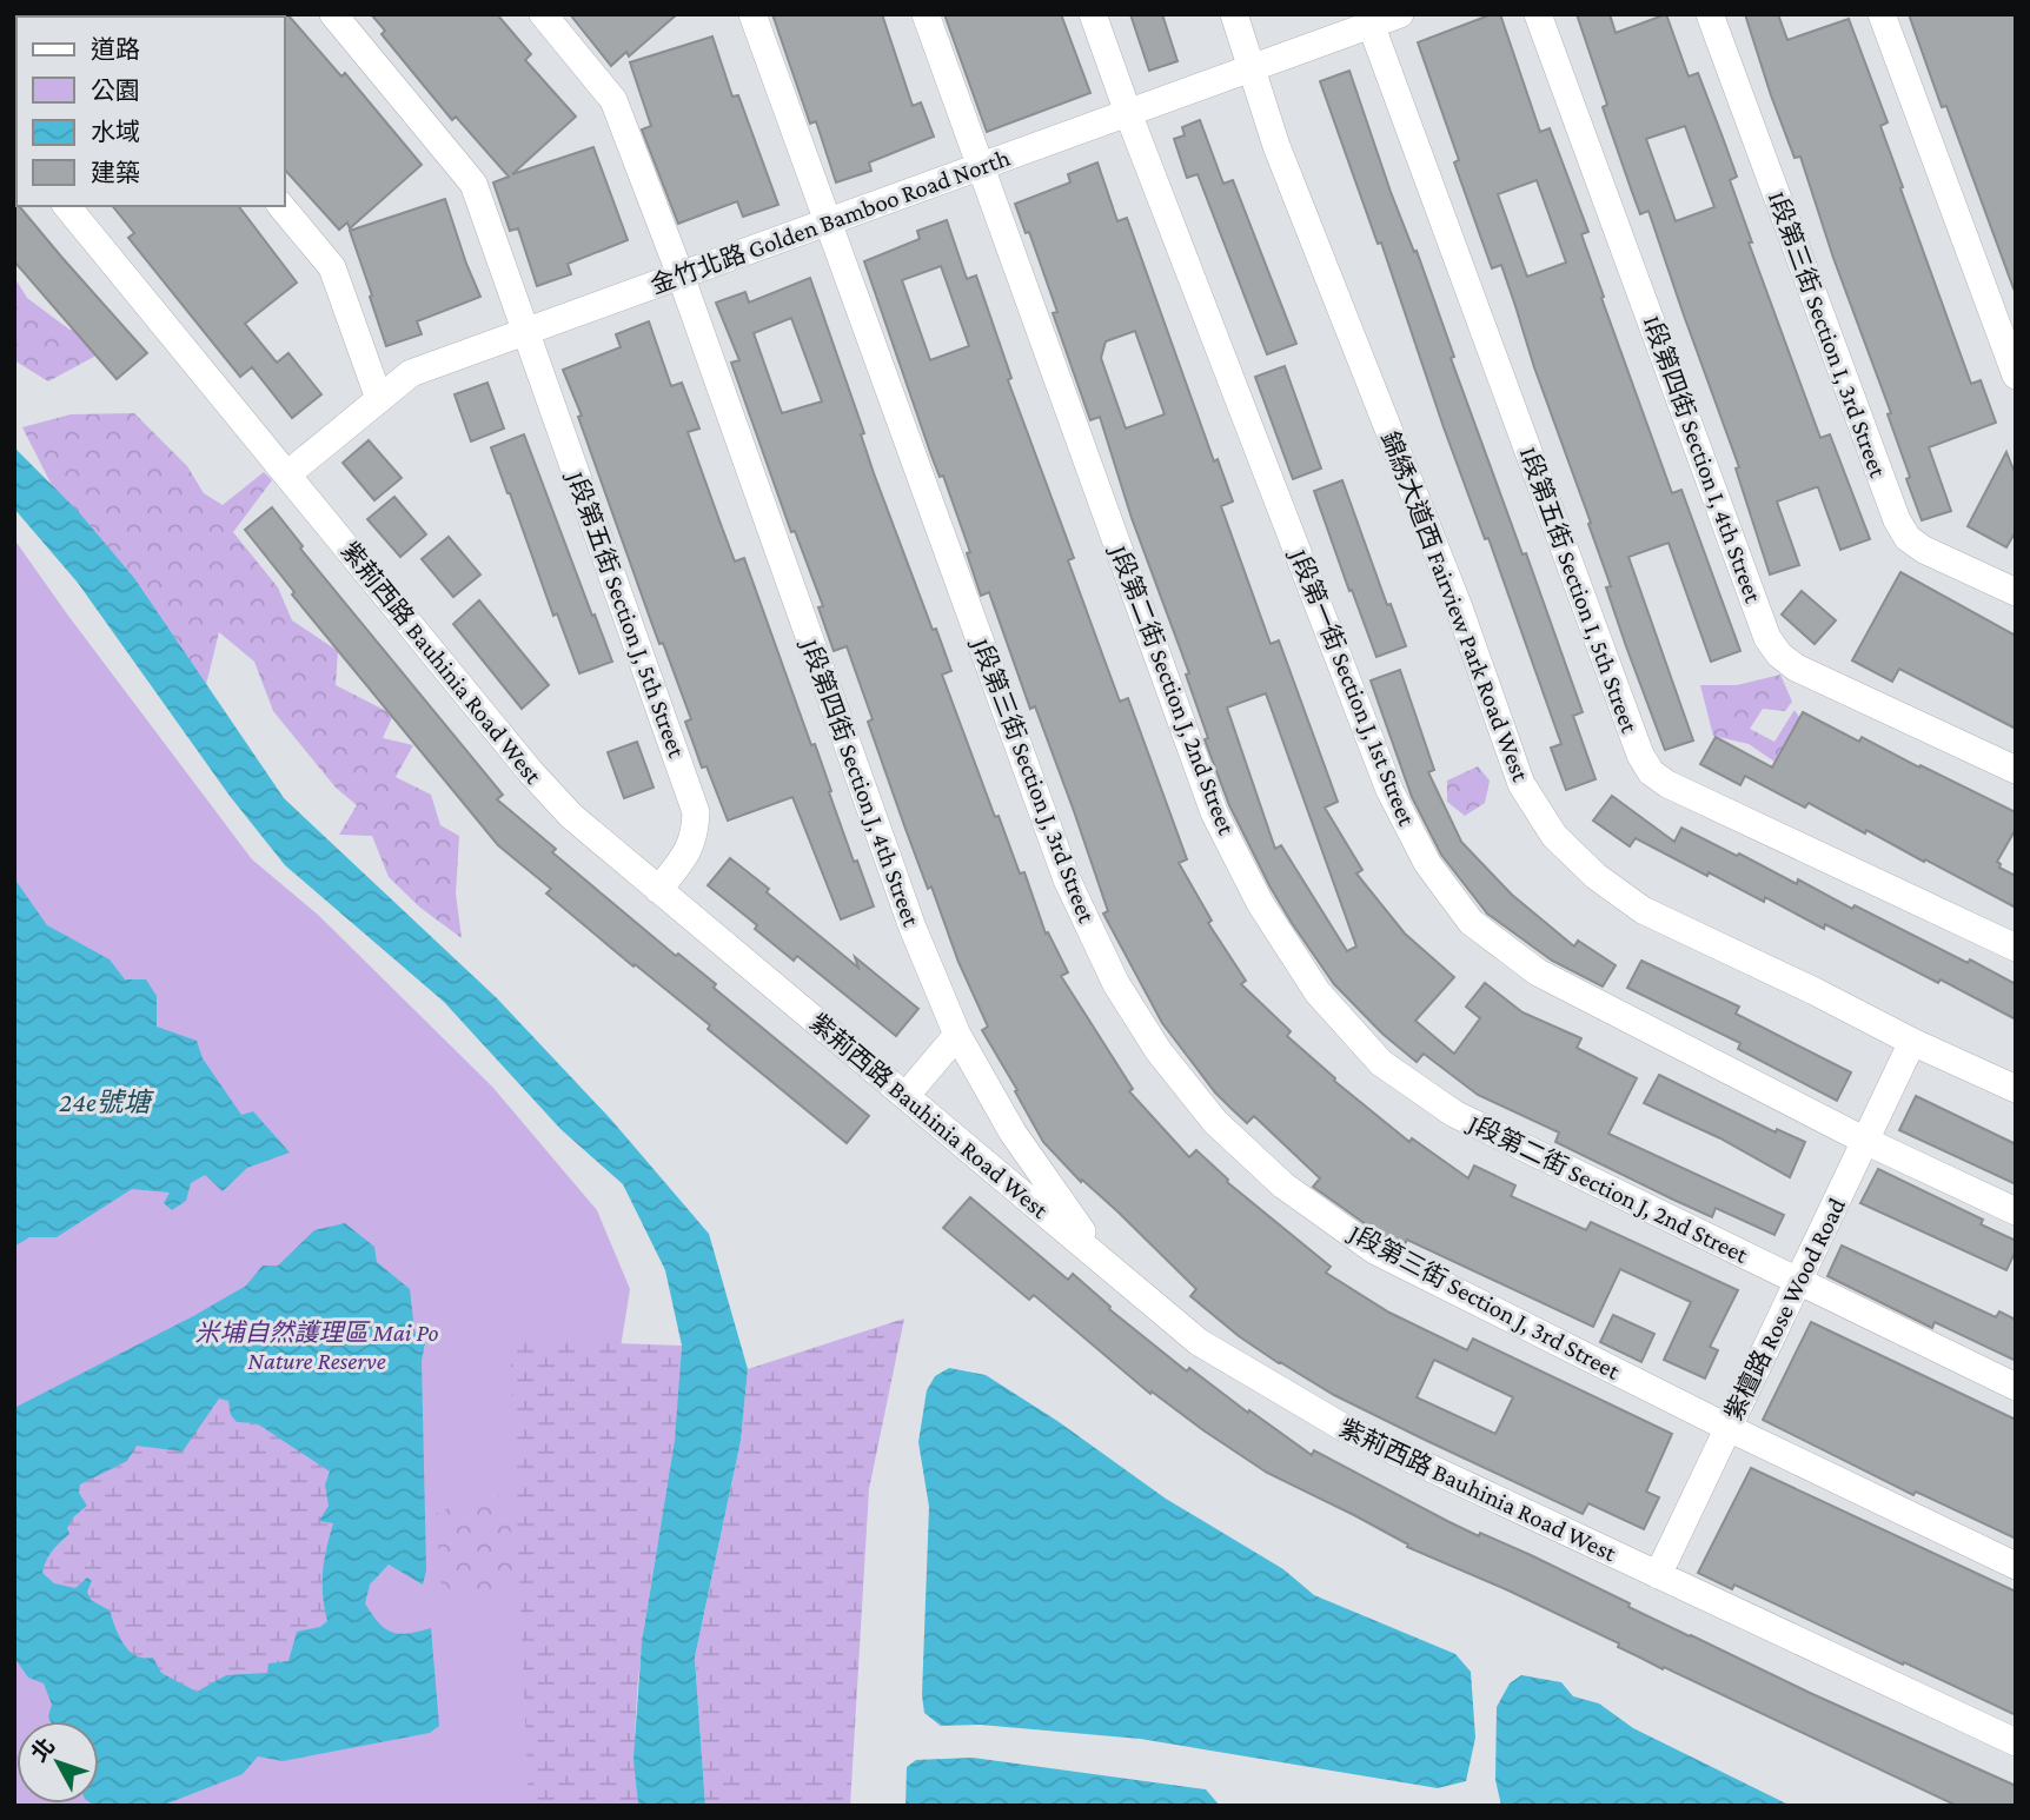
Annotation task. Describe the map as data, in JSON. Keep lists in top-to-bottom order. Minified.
{"streets":{"street":["金竹北路 Golden Bamboo Road North","I段第三街 Section I, 3rd Street","I段第四街 Section I, 4th Street","I段第五街 Section I, 5th Street","錦綉大道西 Fairview Park Road West","J段第五街 Section J, 5th Street","紫荊西路 Bauhinia Road West","J段第一街 Section J, 1st Street","J段第二街 Section J, 2nd Street","J段第三街 Section J, 3rd Street","J段第四街 Section J, 4th Street","紫檀路 Rose Wood Road"]},"crossings":[["金竹北路 Golden Bamboo Road North","I段第五街 Section I, 5th Street"],["金竹北路 Golden Bamboo Road North","錦綉大道西 Fairview Park Road West"],["金竹北路 Golden Bamboo Road North","J段第五街 Section J, 5th Street"],["金竹北路 Golden Bamboo Road North","紫荊西路 Bauhinia Road West"],["金竹北路 Golden Bamboo Road North","J段第一街 Section J, 1st Street"],["金竹北路 Golden Bamboo Road North","J段第二街 Section J, 2nd Street"],["金竹北路 Golden Bamboo Road North","J段第三街 Section J, 3rd Street"],["金竹北路 Golden Bamboo Road North","J段第四街 Section J, 4th Street"],["錦綉大道西 Fairview Park Road West","紫檀路 Rose Wood Road"],["J段第五街 Section J, 5th Street","紫荊西路 Bauhinia Road West"],["紫荊西路 Bauhinia Road West","J段第四街 Section J, 4th Street"],["紫荊西路 Bauhinia Road West","紫檀路 Rose Wood Road"],["J段第一街 Section J, 1st Street","紫檀路 Rose Wood Road"],["J段第二街 Section J, 2nd Street","紫檀路 Rose Wood Road"],["J段第三街 Section J, 3rd Street","紫檀路 Rose Wood Road"]],"water":["24e號塘"],"parks":["米埔自然護理區 Mai Po Nature Reserve"],"legend":["道路","公園","水域","建築"],"north":"top left"}
